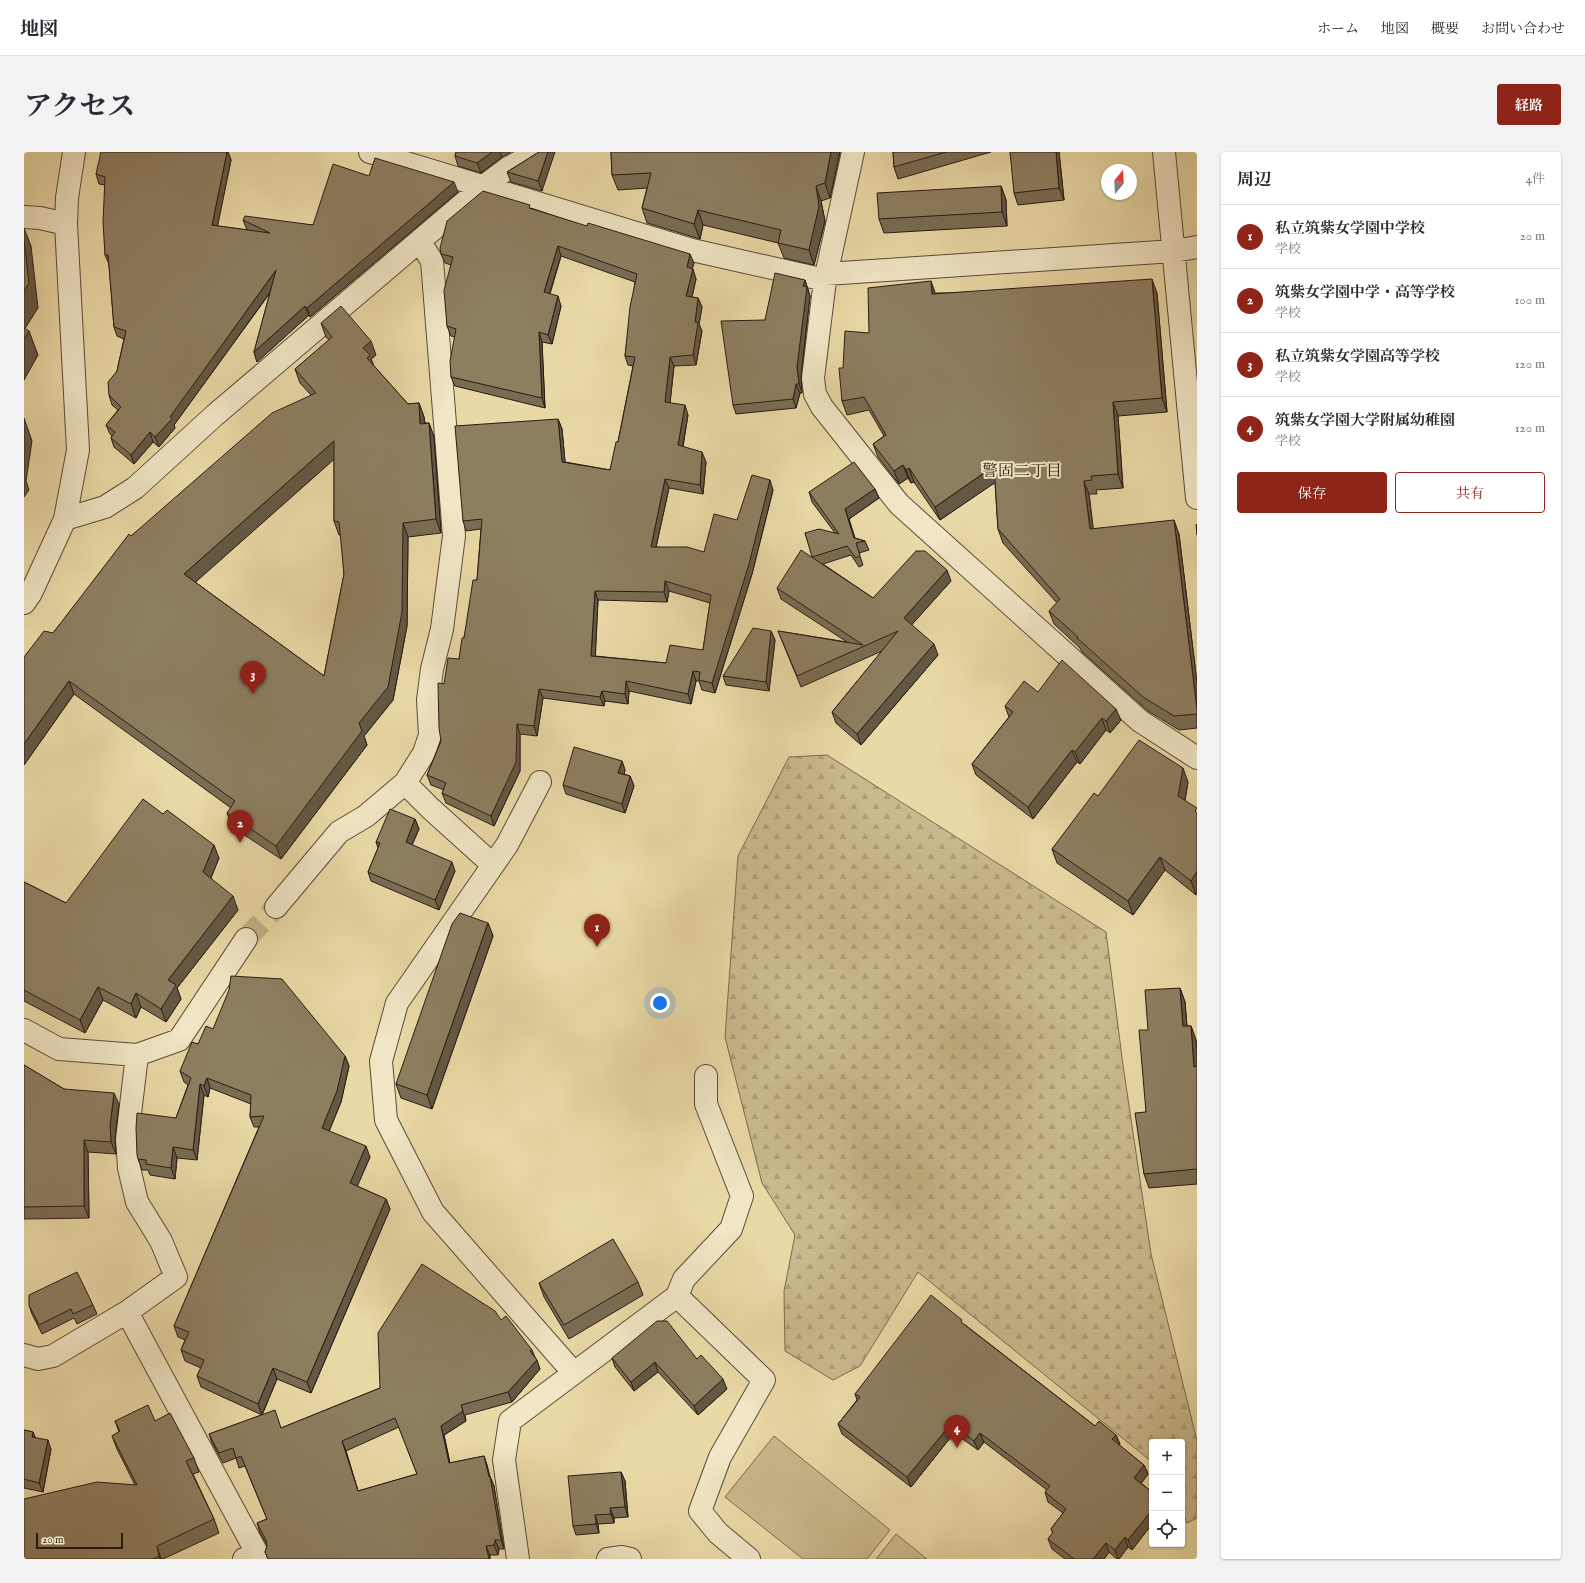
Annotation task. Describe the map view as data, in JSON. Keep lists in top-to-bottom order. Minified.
{"districts":["警固二丁目"],"scale_bar":"20 m","north":"top","page":{"header":"地図","nav":["ホーム","地図","概要","お問い合わせ"],"title":"アクセス","buttons":["経路",["保存","共有"]],"heading":["周辺","4件"],"list":[{"mark":"1","name":"私立筑紫女学園中学校","note":"学校","value":"20 m"},{"mark":"2","name":"筑紫女学園中学・高等学校","note":"学校","value":"100 m"},{"mark":"3","name":"私立筑紫女学園高等学校","note":"学校","value":"120 m"},{"mark":"4","name":"筑紫女学園大学附属幼稚園","note":"学校","value":"120 m"}],"pins":["3","2","1","4"],"map_buttons":["+","−"],"scale":"20 m"}}
